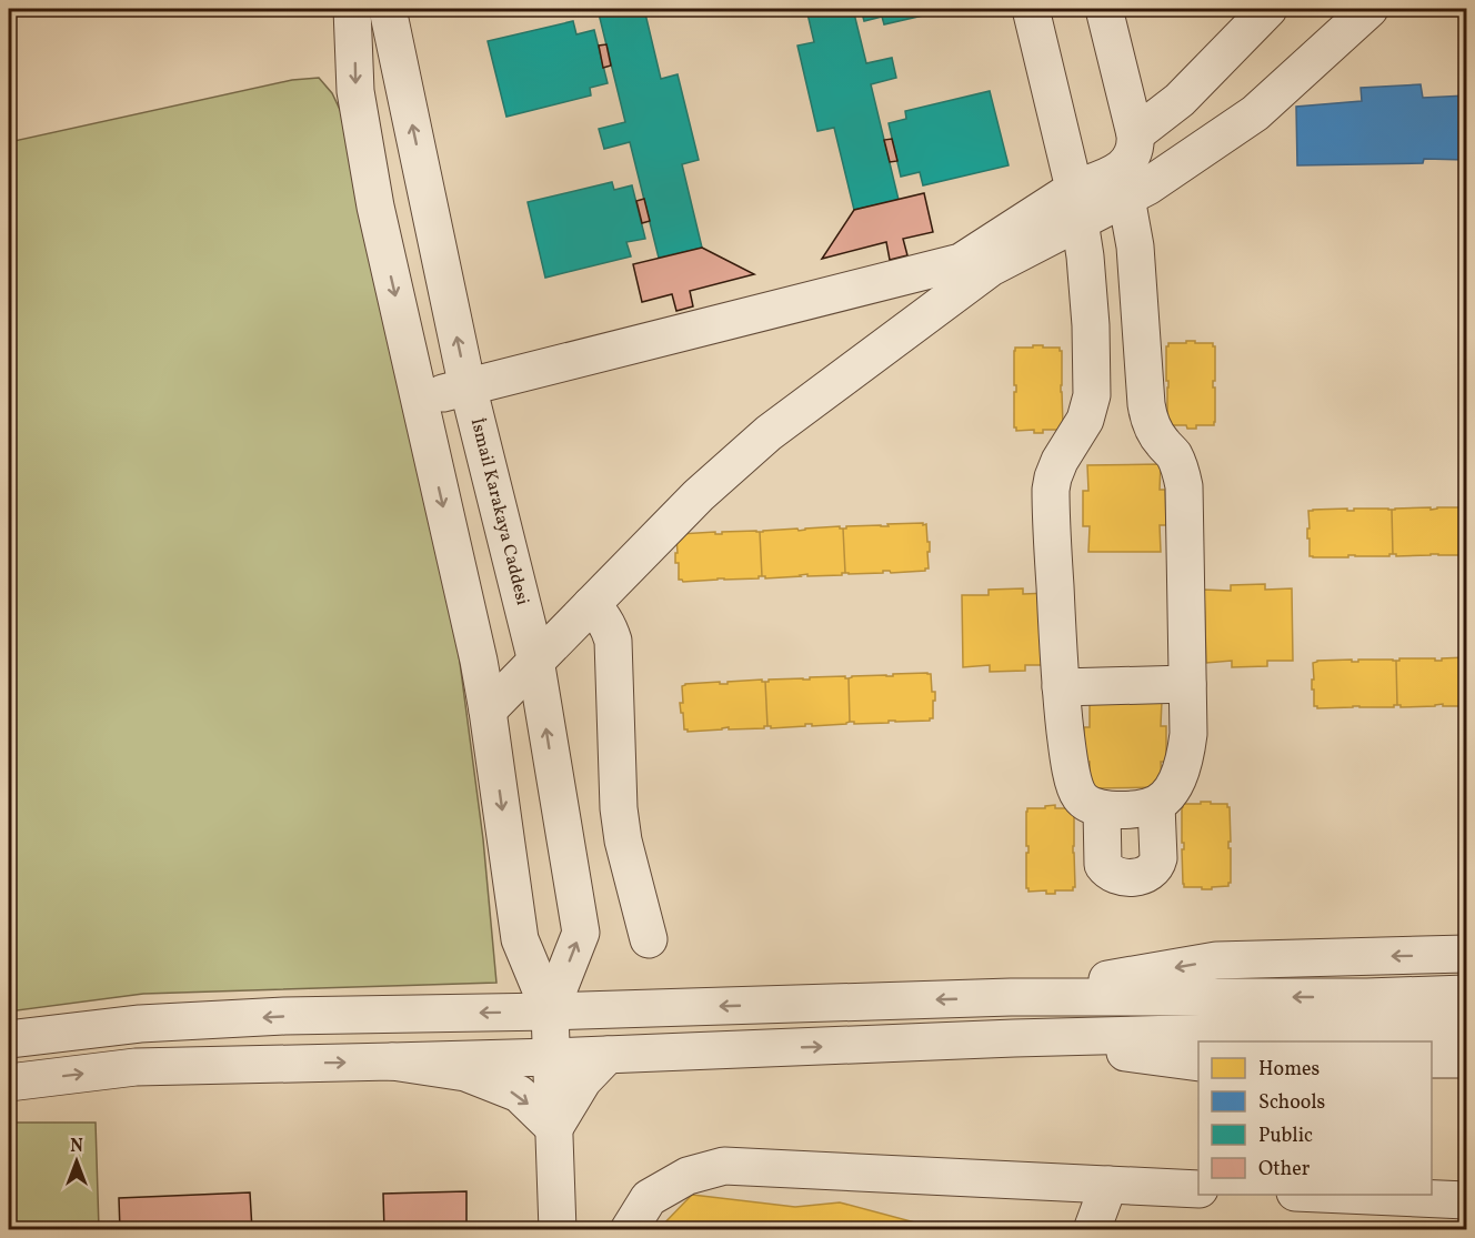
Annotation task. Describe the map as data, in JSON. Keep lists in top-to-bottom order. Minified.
{"streets":{"street":["İsmail Karakaya Caddesi"]},"legend":["Homes","Schools","Public","Other"],"north":"top"}
